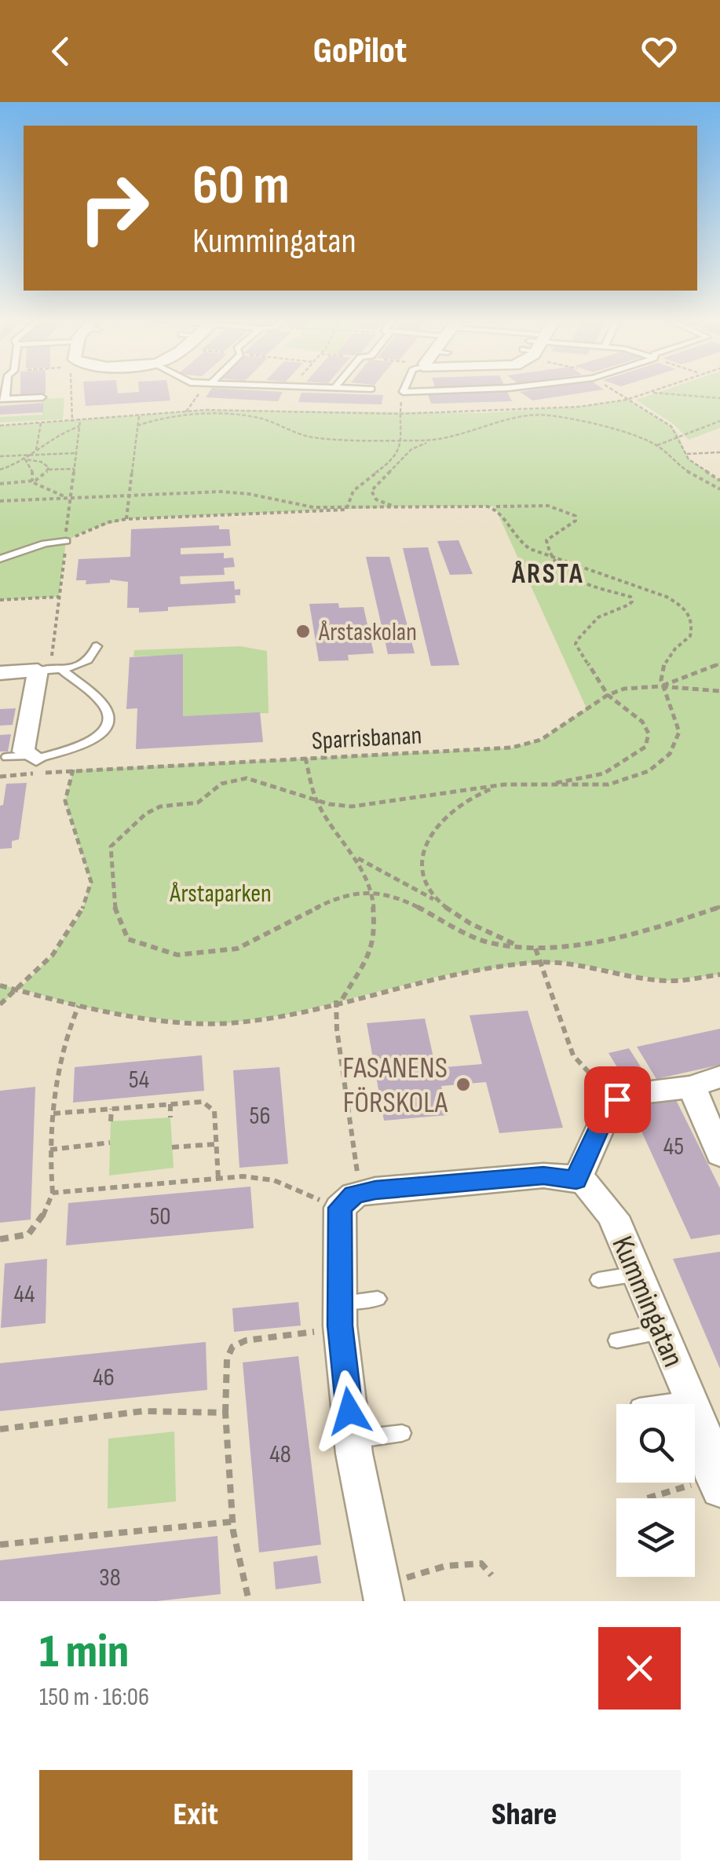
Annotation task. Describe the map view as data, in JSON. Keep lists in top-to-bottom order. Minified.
{"streets":{"street":["Kummingatan"],"path":["Sparrisbanan"]},"districts":["ÅRSTA"],"parks":["Årstaparken"],"places":["Årstaskolan","FASANENS FÖRSKOLA"],"house_numbers":["54","56","45","50","44","46","48","38"],"page":{"header":"GoPilot","turn":["60 m","Kummingatan"],"heading":["1 min","150 m · 16:06"],"buttons":["Exit","Share"]}}
